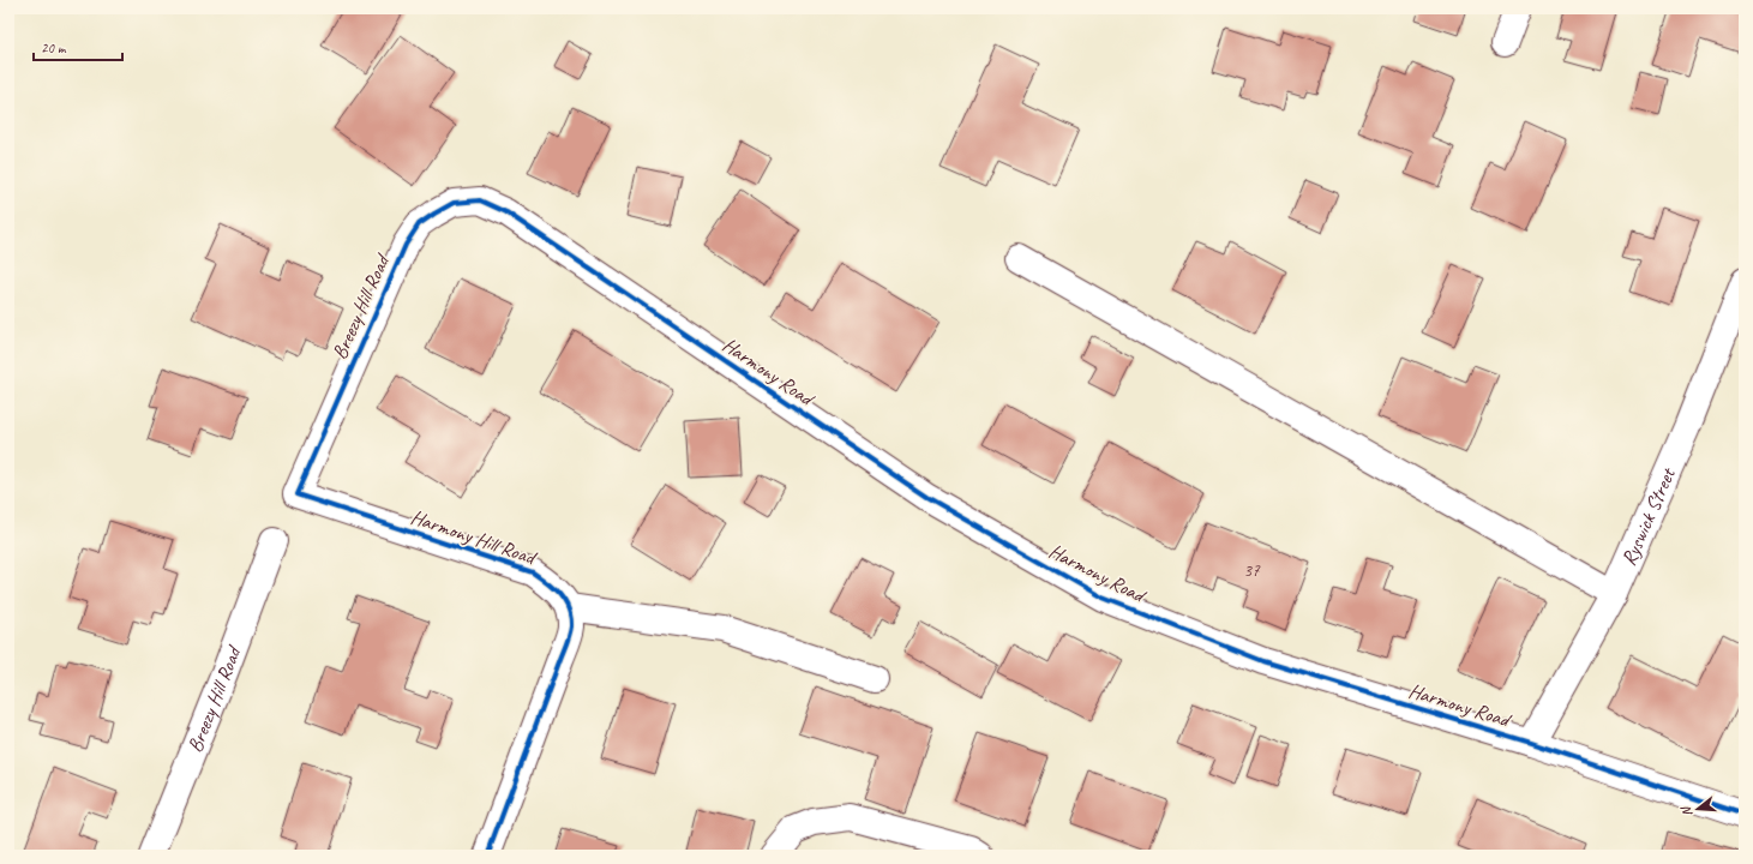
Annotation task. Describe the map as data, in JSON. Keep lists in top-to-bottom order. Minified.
{"streets":{"street":["Breezy Hill Road","Harmony Road","Ryswick Street","Harmony Hill Road"]},"crossings":[["Breezy Hill Road","Harmony Road"],["Breezy Hill Road","Harmony Hill Road"],["Harmony Road","Ryswick Street"]],"house_numbers":["37"],"scale_bar":"20 m","north":"left"}
